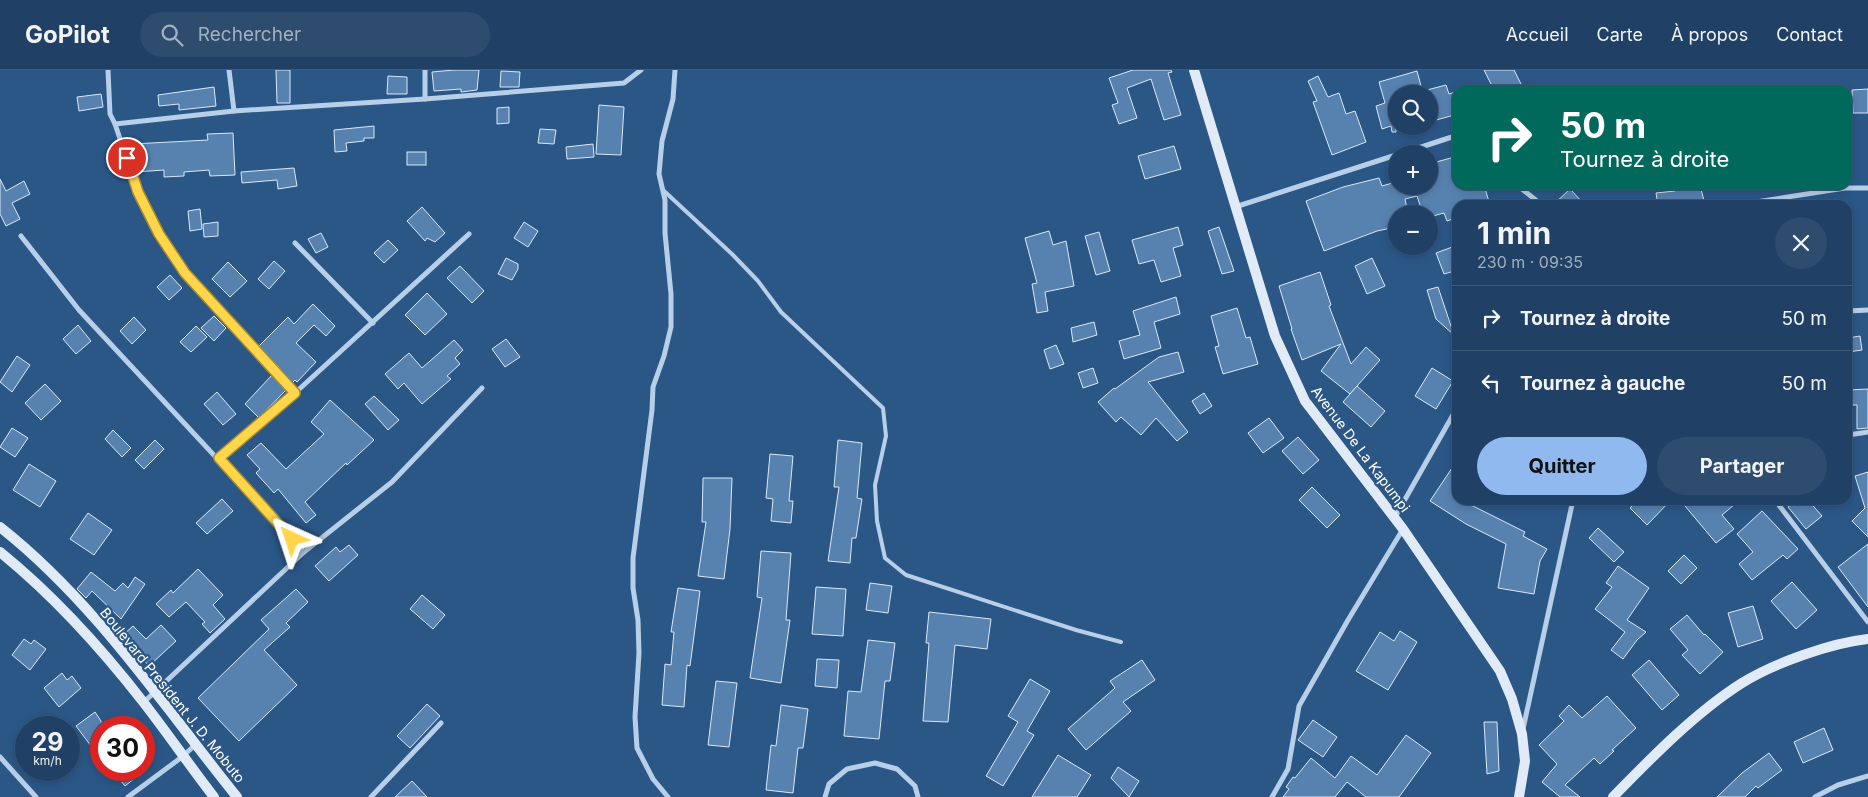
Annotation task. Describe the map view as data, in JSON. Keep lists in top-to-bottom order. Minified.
{"streets":{"street":["Avenue De La Kapumpi","Boulevard President J. D. Mobuto"]},"page":{"header":"GoPilot","search":"Rechercher","nav":["Accueil","Carte","À propos","Contact"],"map_buttons":["+","−"],"turn":["50 m","Tournez à droite"],"heading":["1 min","230 m · 09:35"],"list":[{"name":"Tournez à droite","value":"50 m"},{"name":"Tournez à gauche","value":"50 m"}],"buttons":["Quitter","Partager"],"speed":"29 km/h","limit":"30"}}
